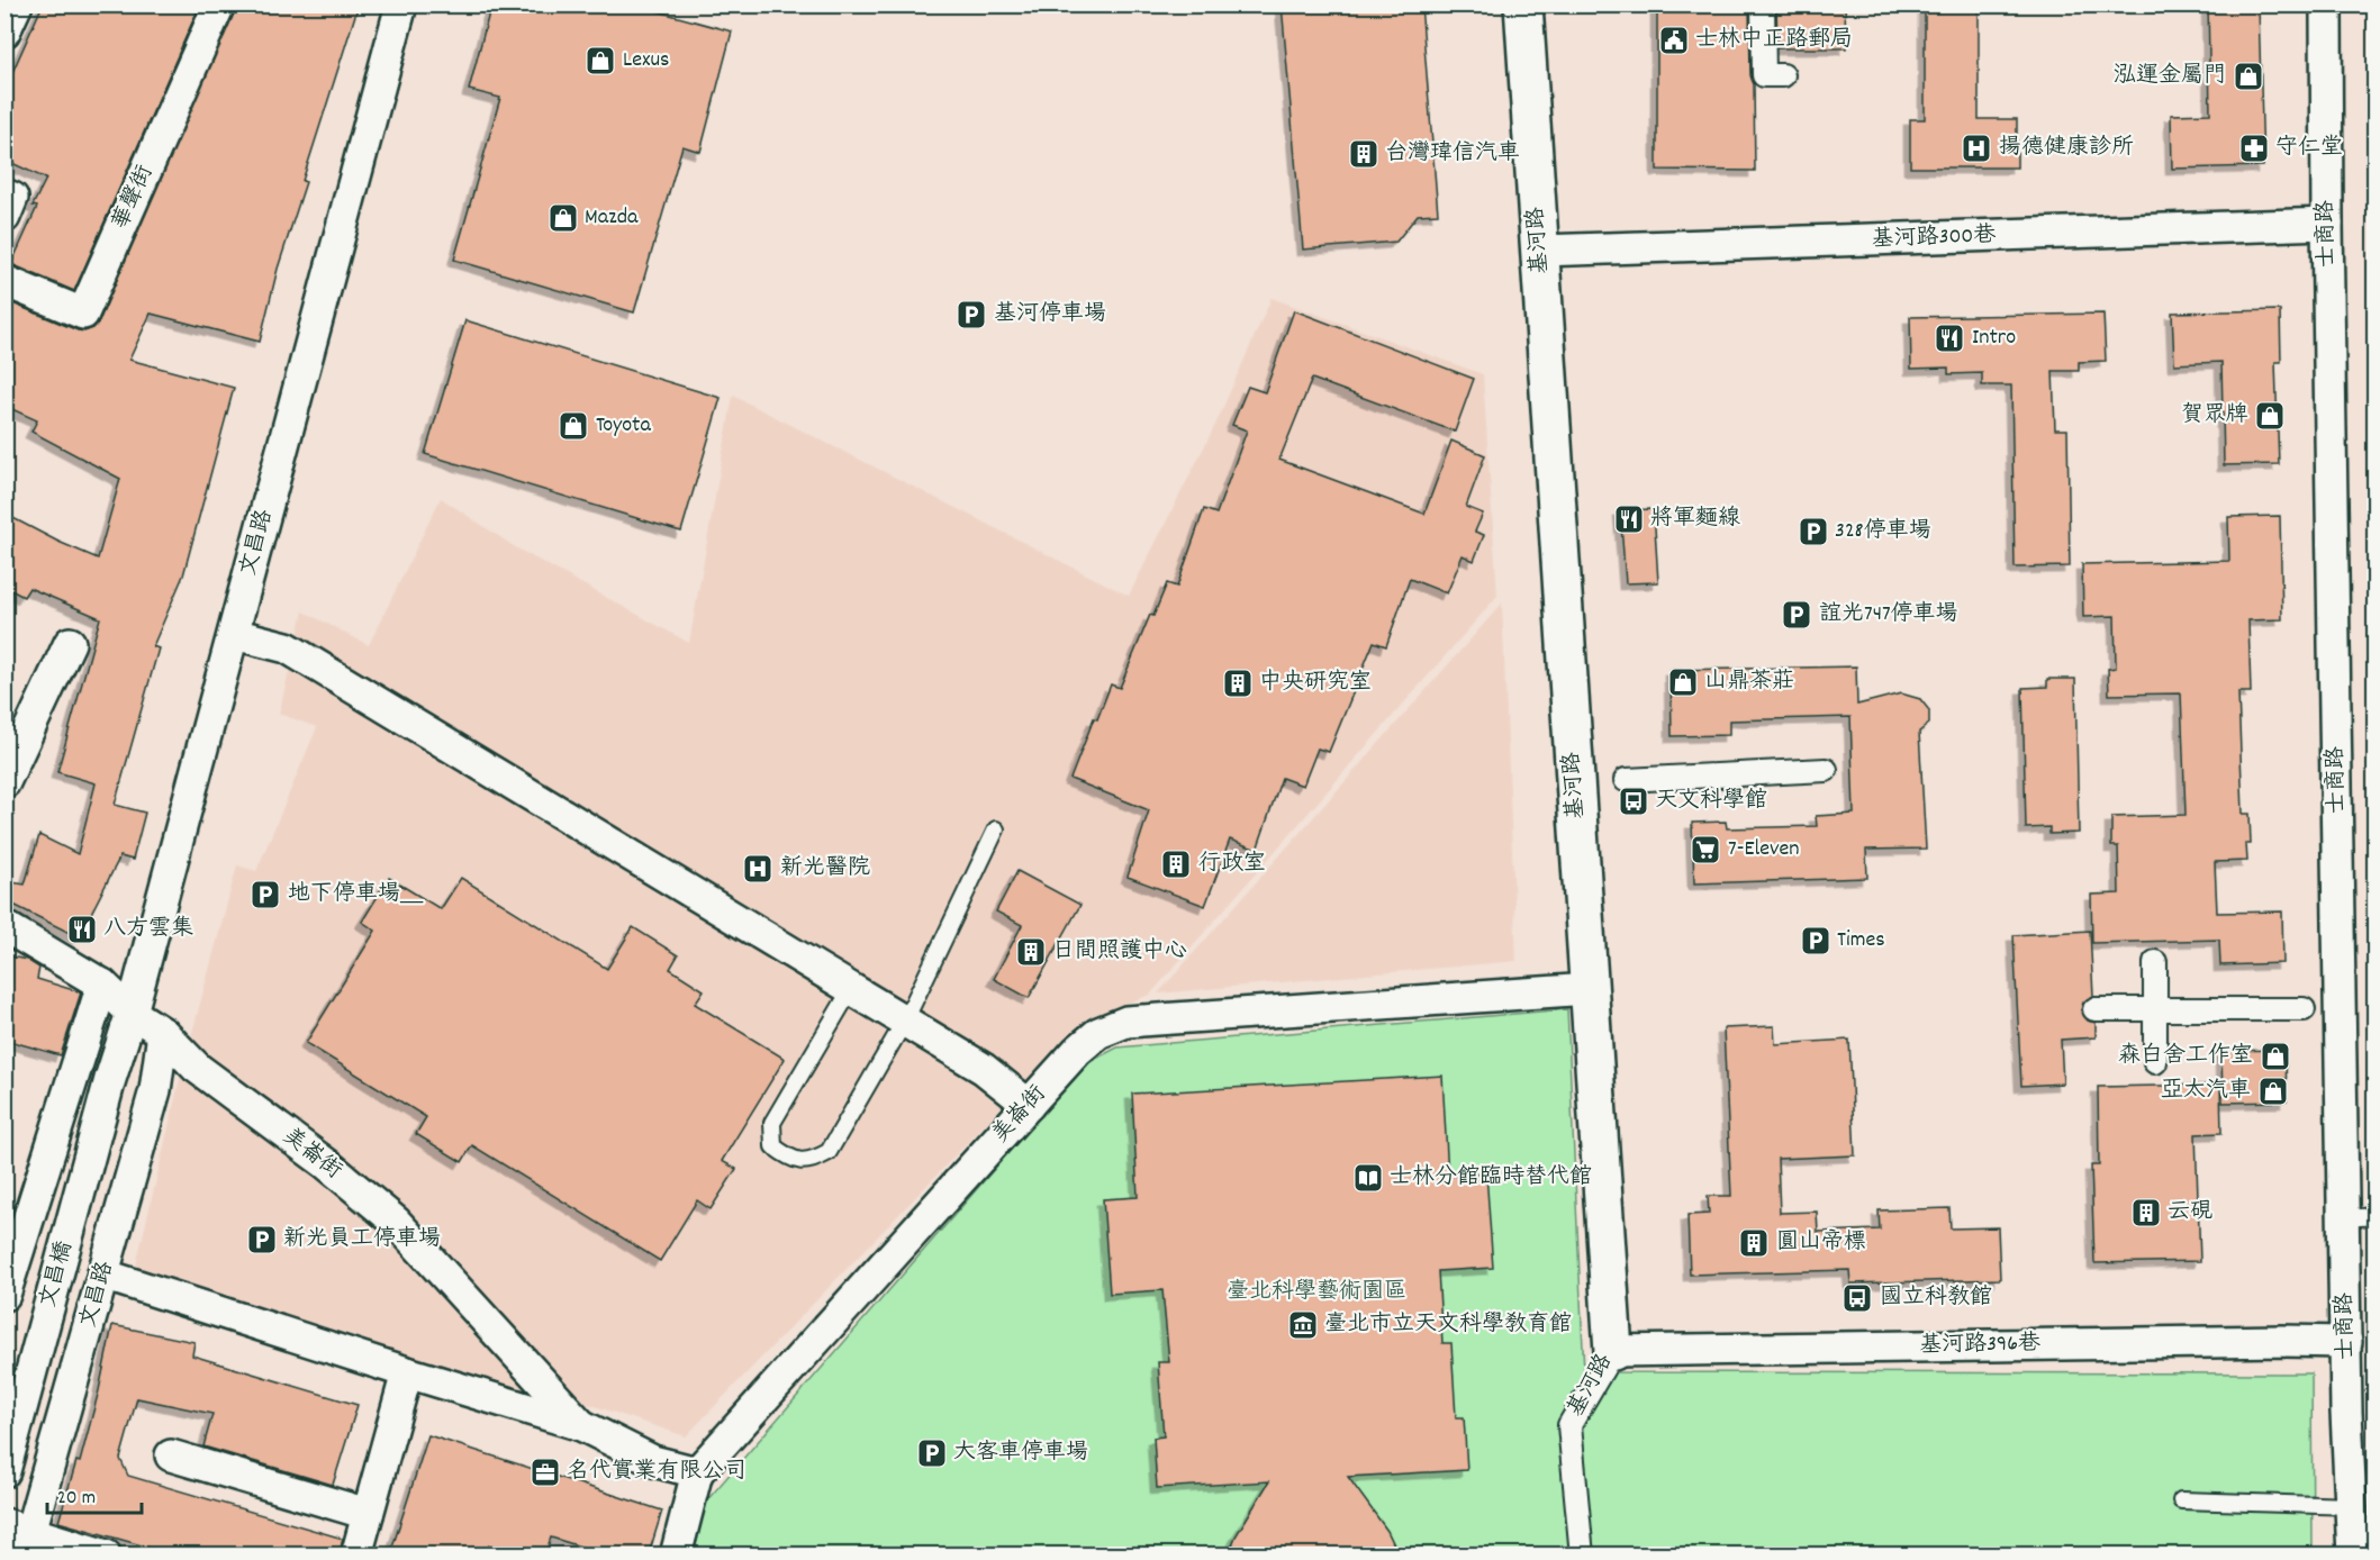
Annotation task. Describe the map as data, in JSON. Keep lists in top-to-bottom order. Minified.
{"streets":{"street":["華聲街","士商路","基河路300巷","基河路","文昌路","美崙街","文昌橋","基河路396巷"]},"crossings":[["士商路","基河路300巷"],["士商路","基河路396巷"],["基河路300巷","基河路"],["基河路","美崙街"],["基河路","基河路396巷"],["文昌路","美崙街"],["文昌路","文昌橋"]],"parks":["臺北科學藝術園區"],"places":{"public building":["士林中正路郵局"],"shop":["Lexus","泓運金屬門","Mazda","賀眾牌","Toyota","山鼎茶莊","森白舍工作室","亞太汽車"],"hospital":["揚德健康診所","新光醫院"],"pharmacy":["守仁堂"],"building":["台灣瑋信汽車","中央研究室","行政室","日間照護中心","云硯","圓山帝標"],"parking":["基河停車場","328停車場","誼光747停車場","地下停車場＿","Times","新光員工停車場","大客車停車場"],"restaurant":["Intro","將軍麵線","八方雲集"],"bus stop":["天文科學館","國立科教館"],"supermarket":["7-Eleven"],"library":["士林分館臨時替代館"],"museum":["臺北市立天文科學教育館"],"office":["名代實業有限公司"]},"scale_bar":"20 m"}
